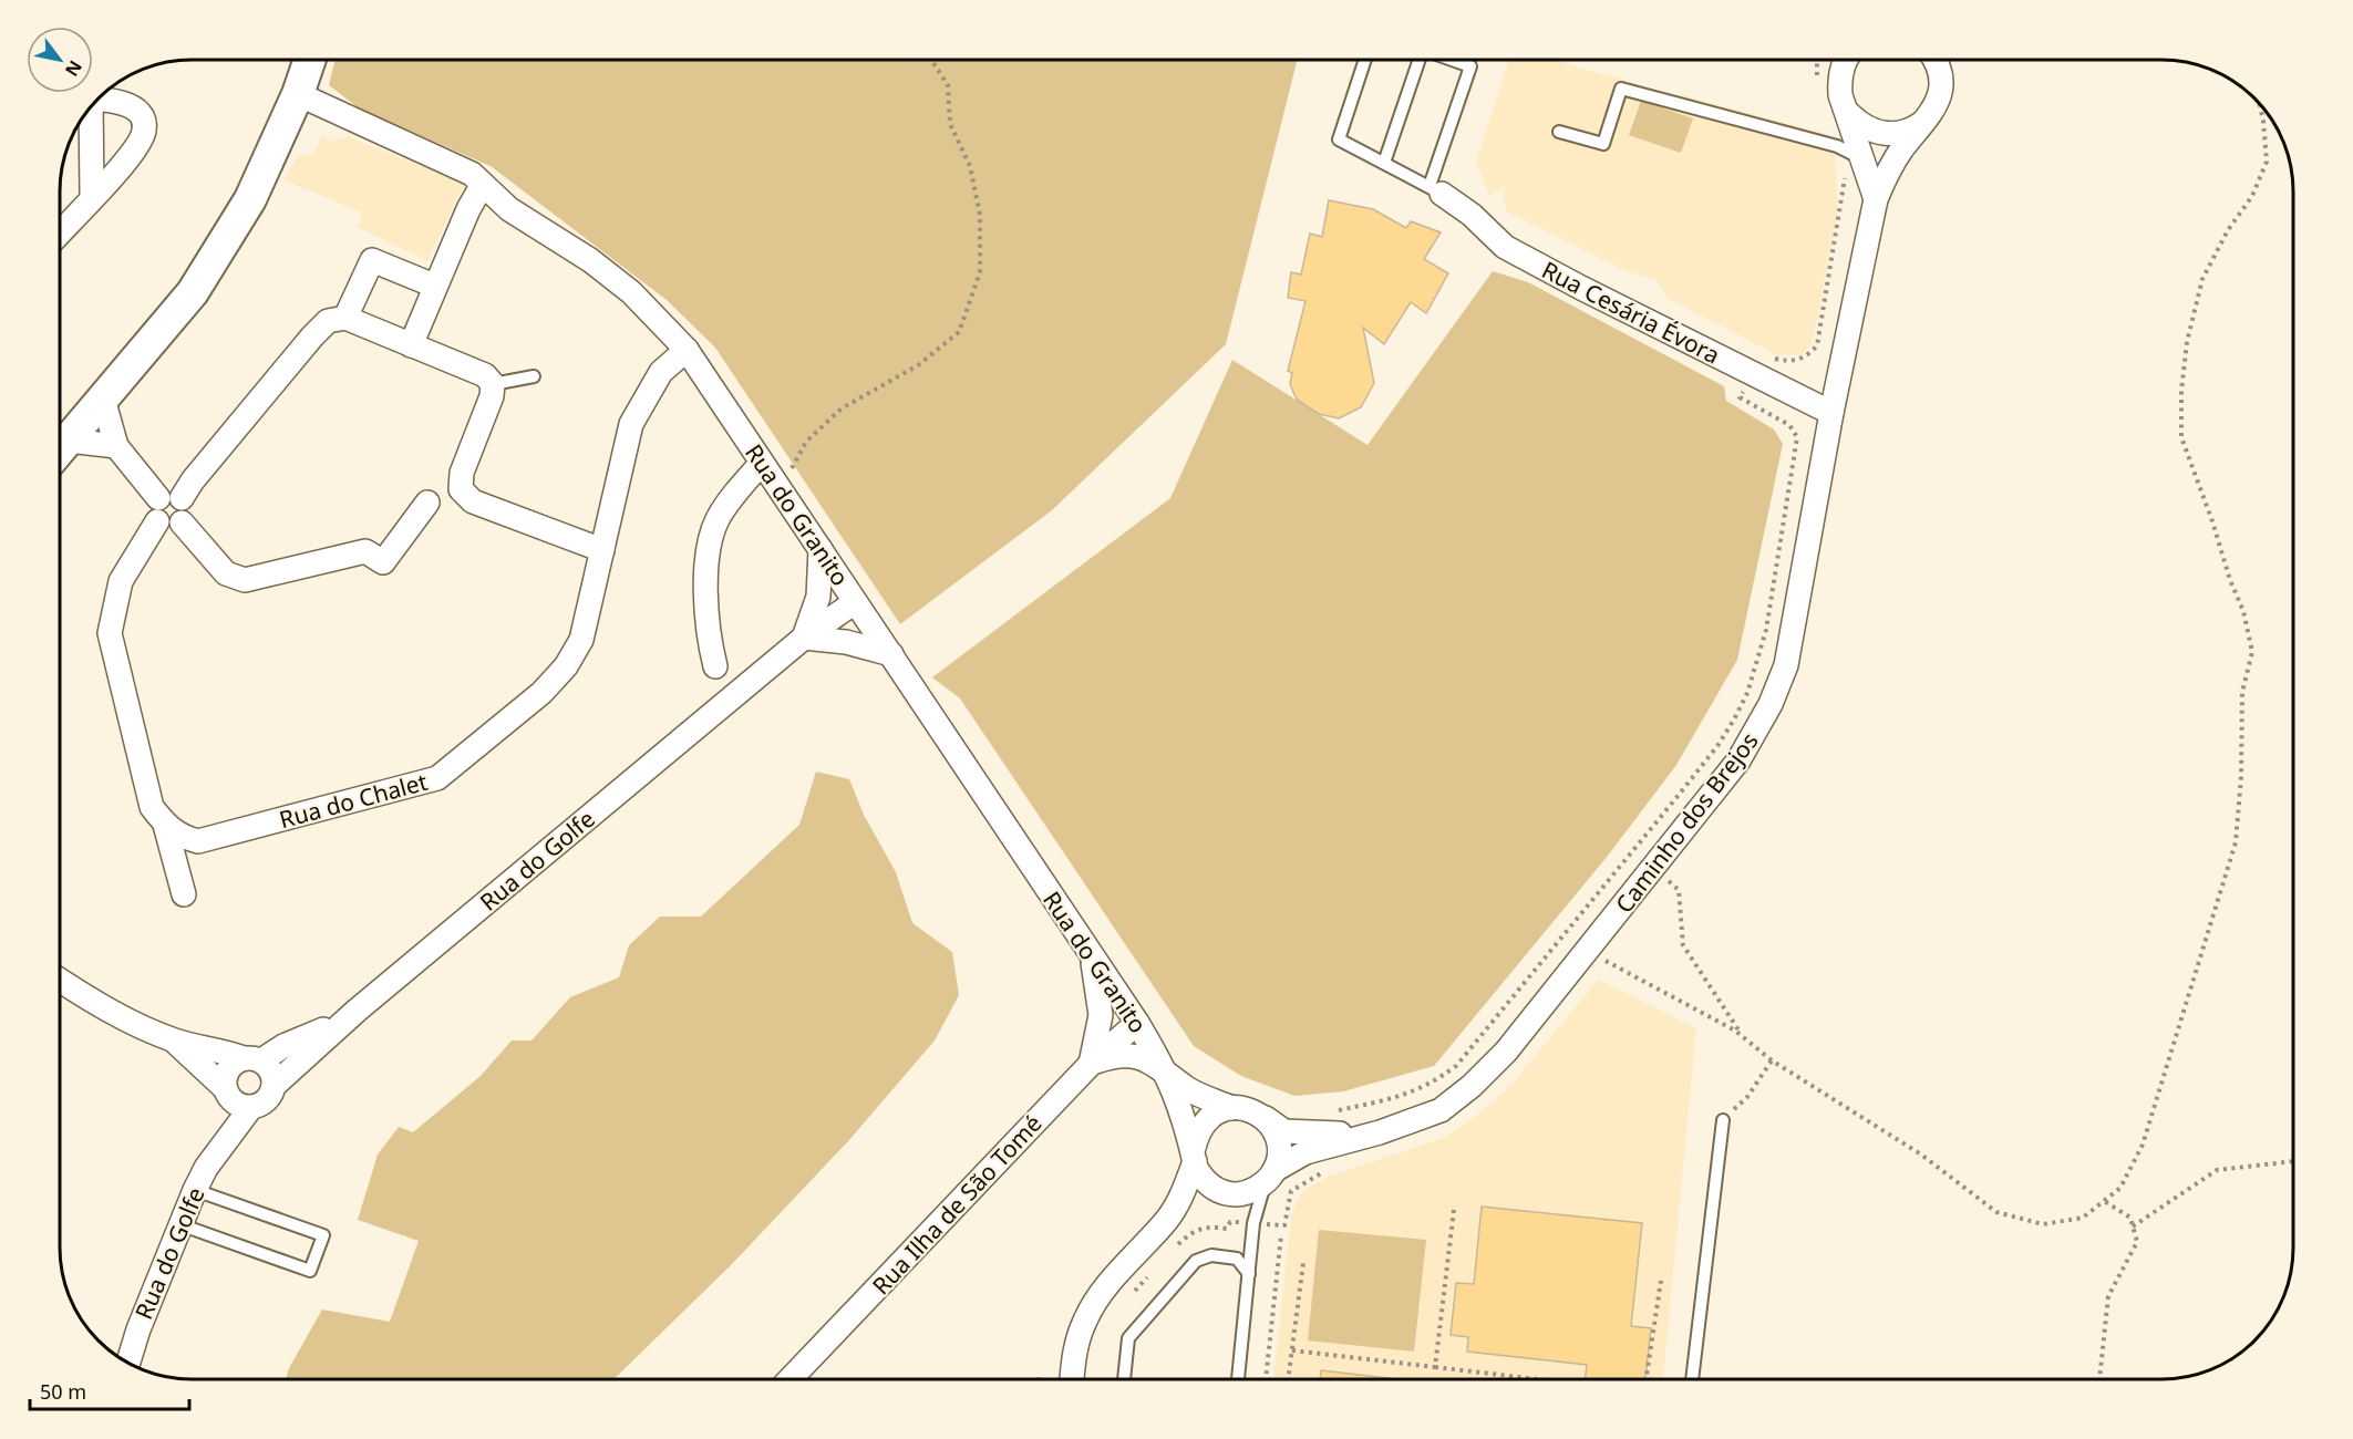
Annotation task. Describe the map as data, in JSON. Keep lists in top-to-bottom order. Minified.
{"streets":{"street":["Rua Cesária Évora","Rua do Granito","Rua do Chalet","Caminho dos Brejos","Rua do Golfe","Rua Ilha de São Tomé"]},"crossings":[["Rua Cesária Évora","Caminho dos Brejos"],["Rua do Granito","Rua do Chalet"],["Rua do Granito","Caminho dos Brejos"],["Rua do Granito","Rua do Golfe"],["Rua do Granito","Rua Ilha de São Tomé"]],"scale_bar":"50 m","north":"bottom right"}
